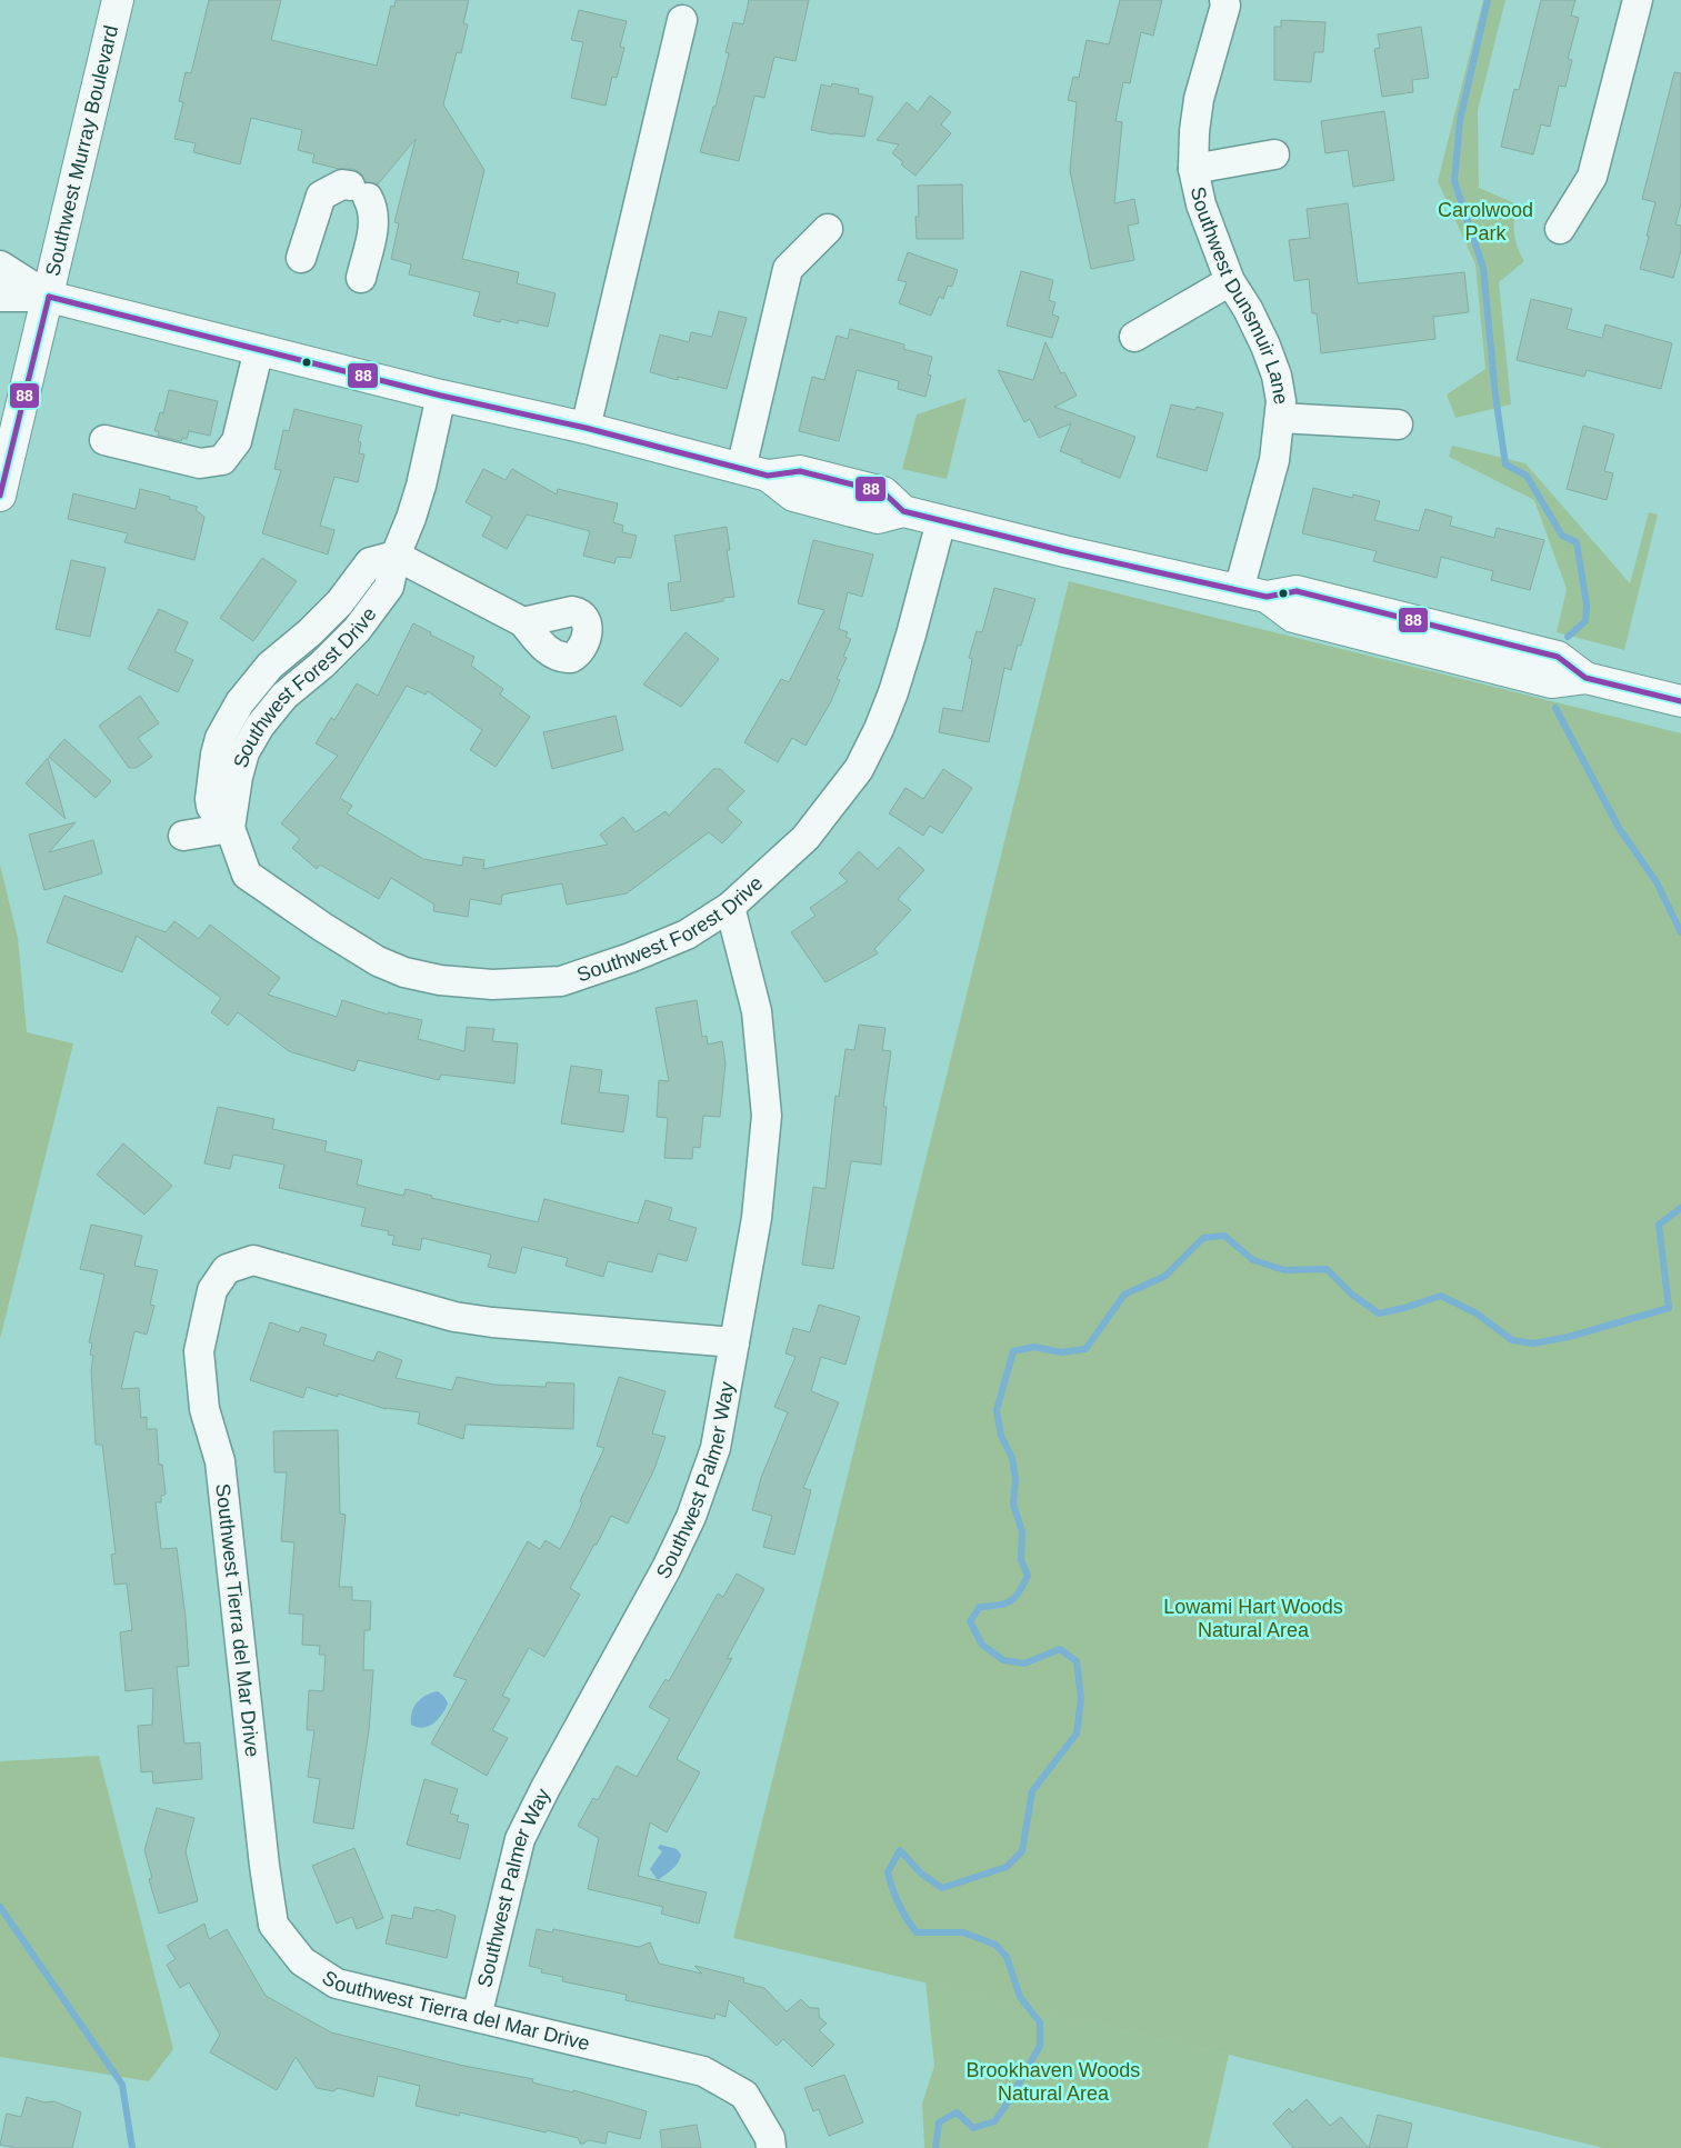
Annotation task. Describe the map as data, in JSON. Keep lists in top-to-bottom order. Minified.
{"streets":{"main road":["Southwest Murray Boulevard"],"street":["Southwest Dunsmuir Lane","Southwest Forest Drive","Southwest Palmer Way","Southwest Tierra del Mar Drive"]},"crossings":[["Southwest Forest Drive","Southwest Palmer Way"],["Southwest Palmer Way","Southwest Tierra del Mar Drive"]],"parks":["Carolwood Park","Lowami Hart Woods Natural Area","Brookhaven Woods Natural Area"],"lines":["transit line 88"]}
